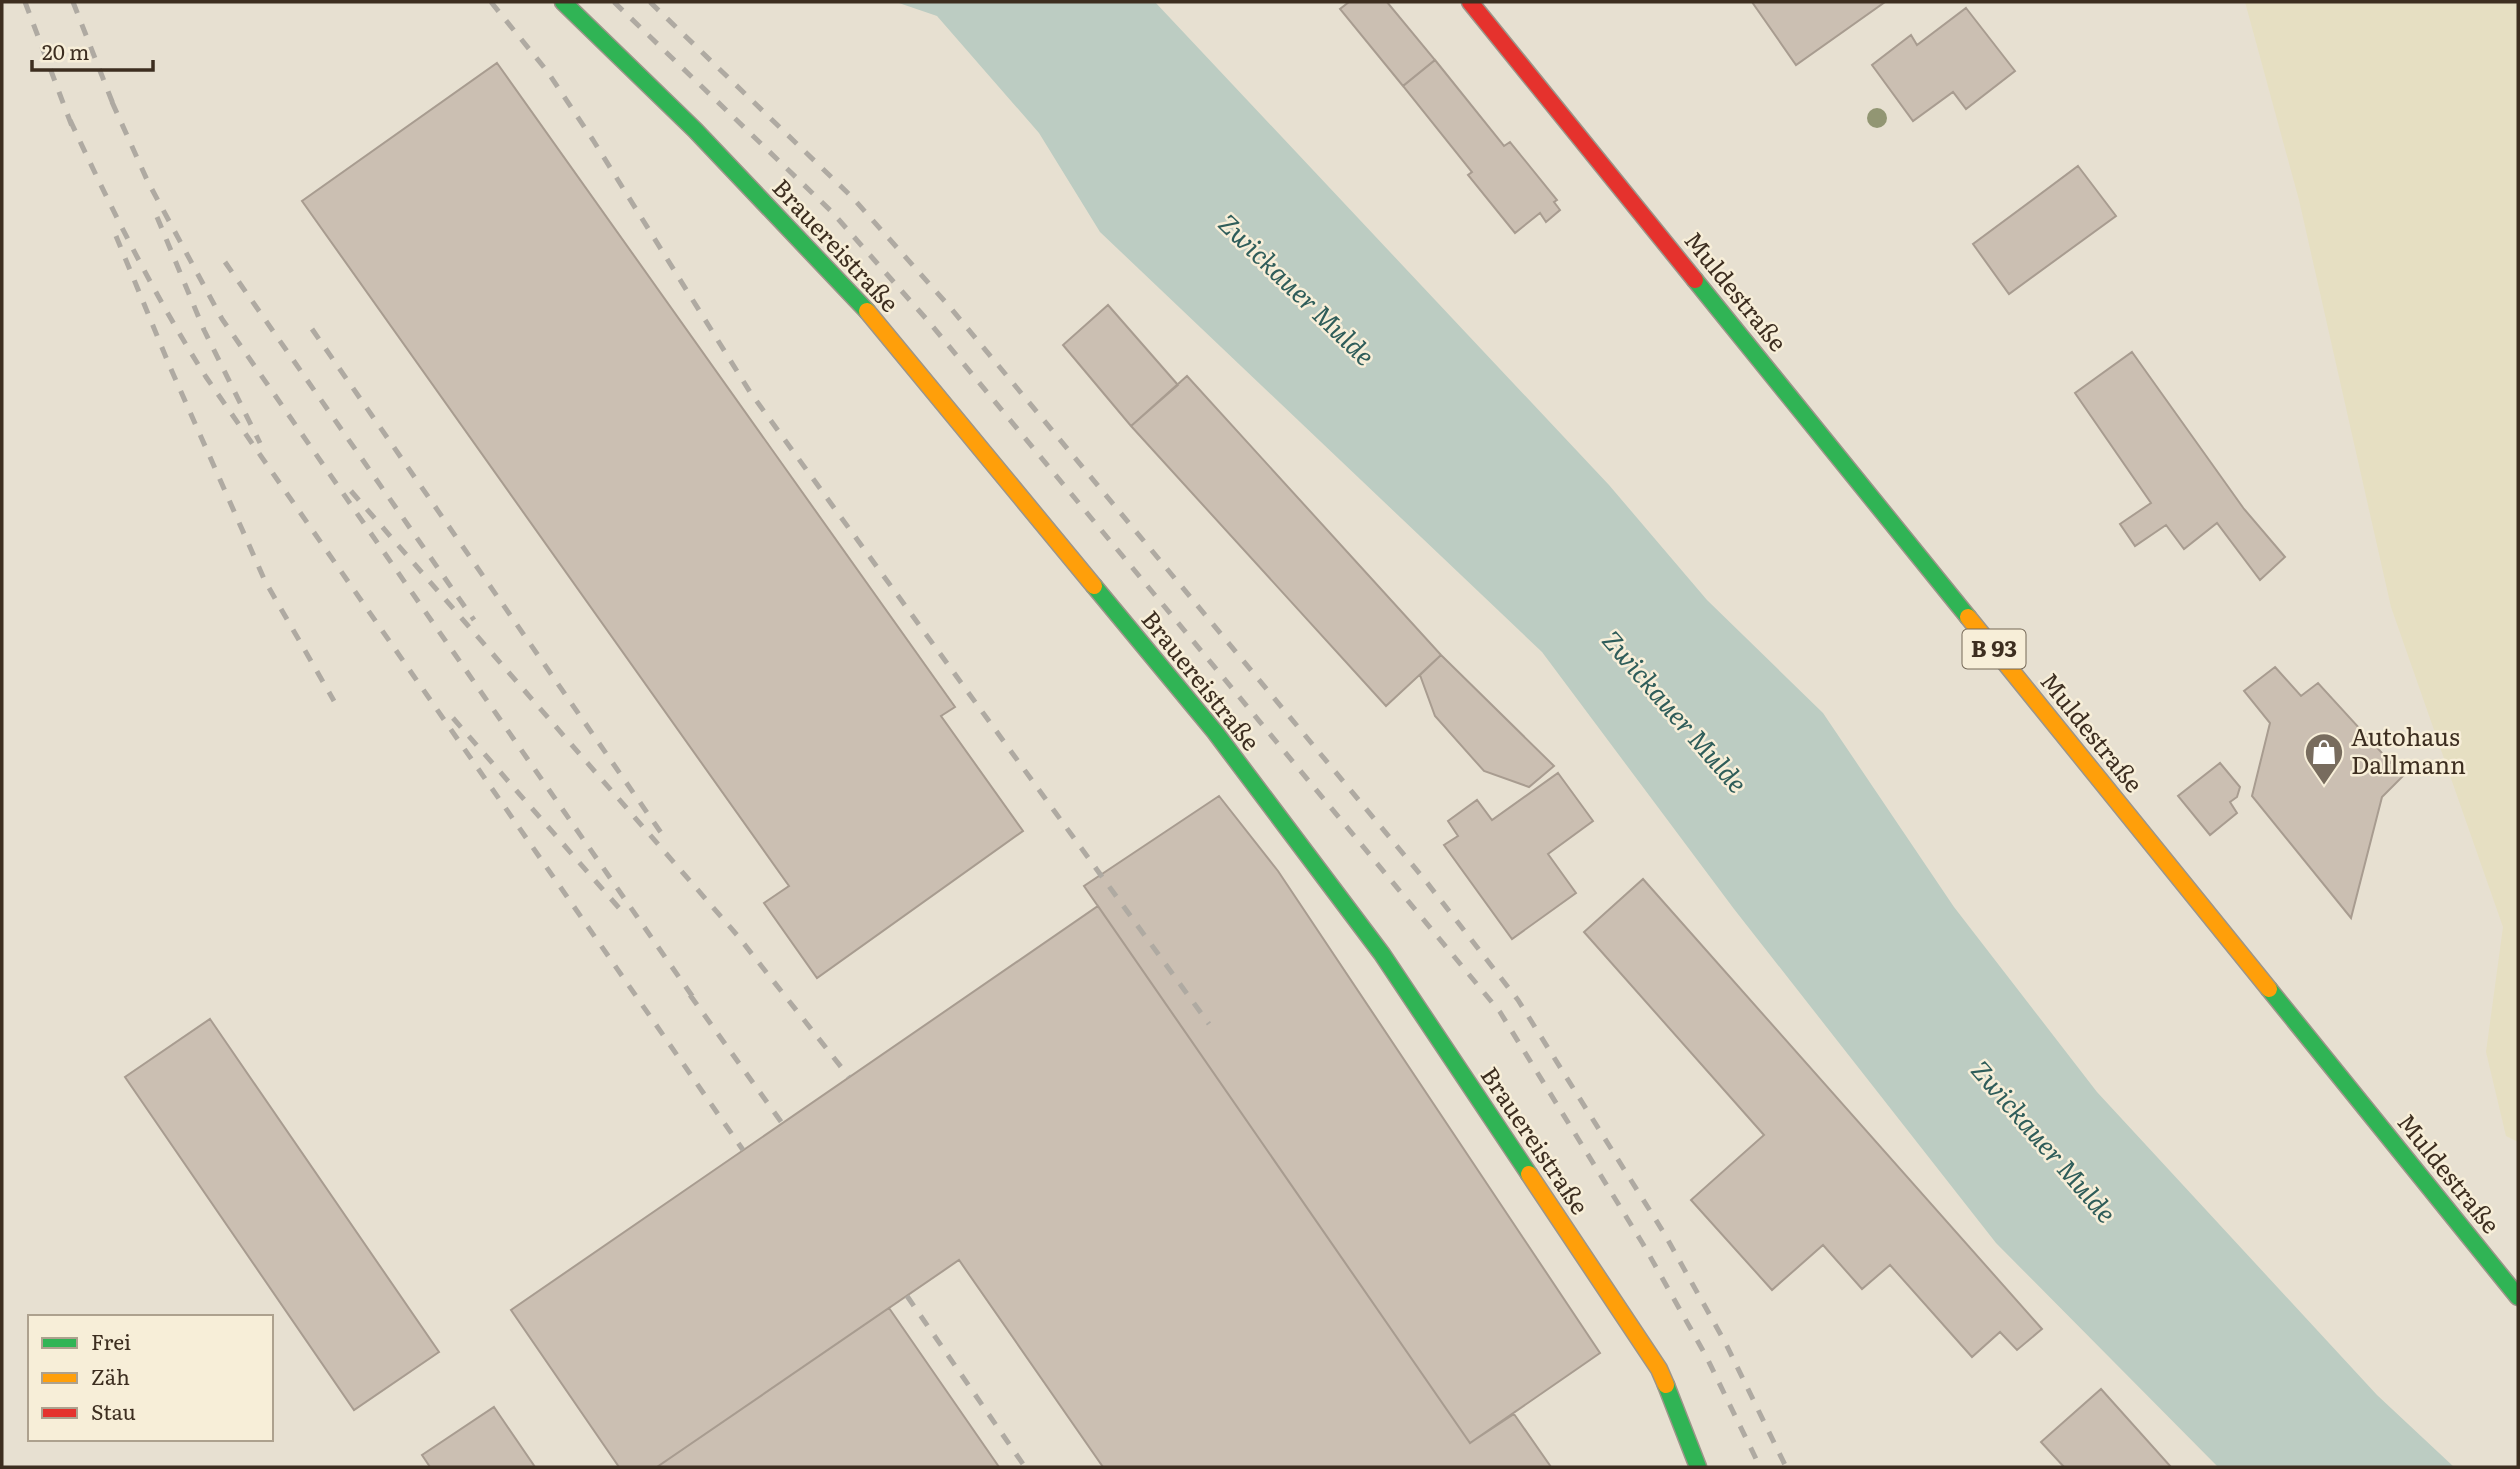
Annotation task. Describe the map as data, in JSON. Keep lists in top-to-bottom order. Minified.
{"streets":{"street":["Brauereistraße","Muldestraße","B 93"]},"water":["Zwickauer Mulde"],"places":{"shop":["Autohaus Dallmann"]},"legend":["Frei","Zäh","Stau"],"scale_bar":"20 m"}
